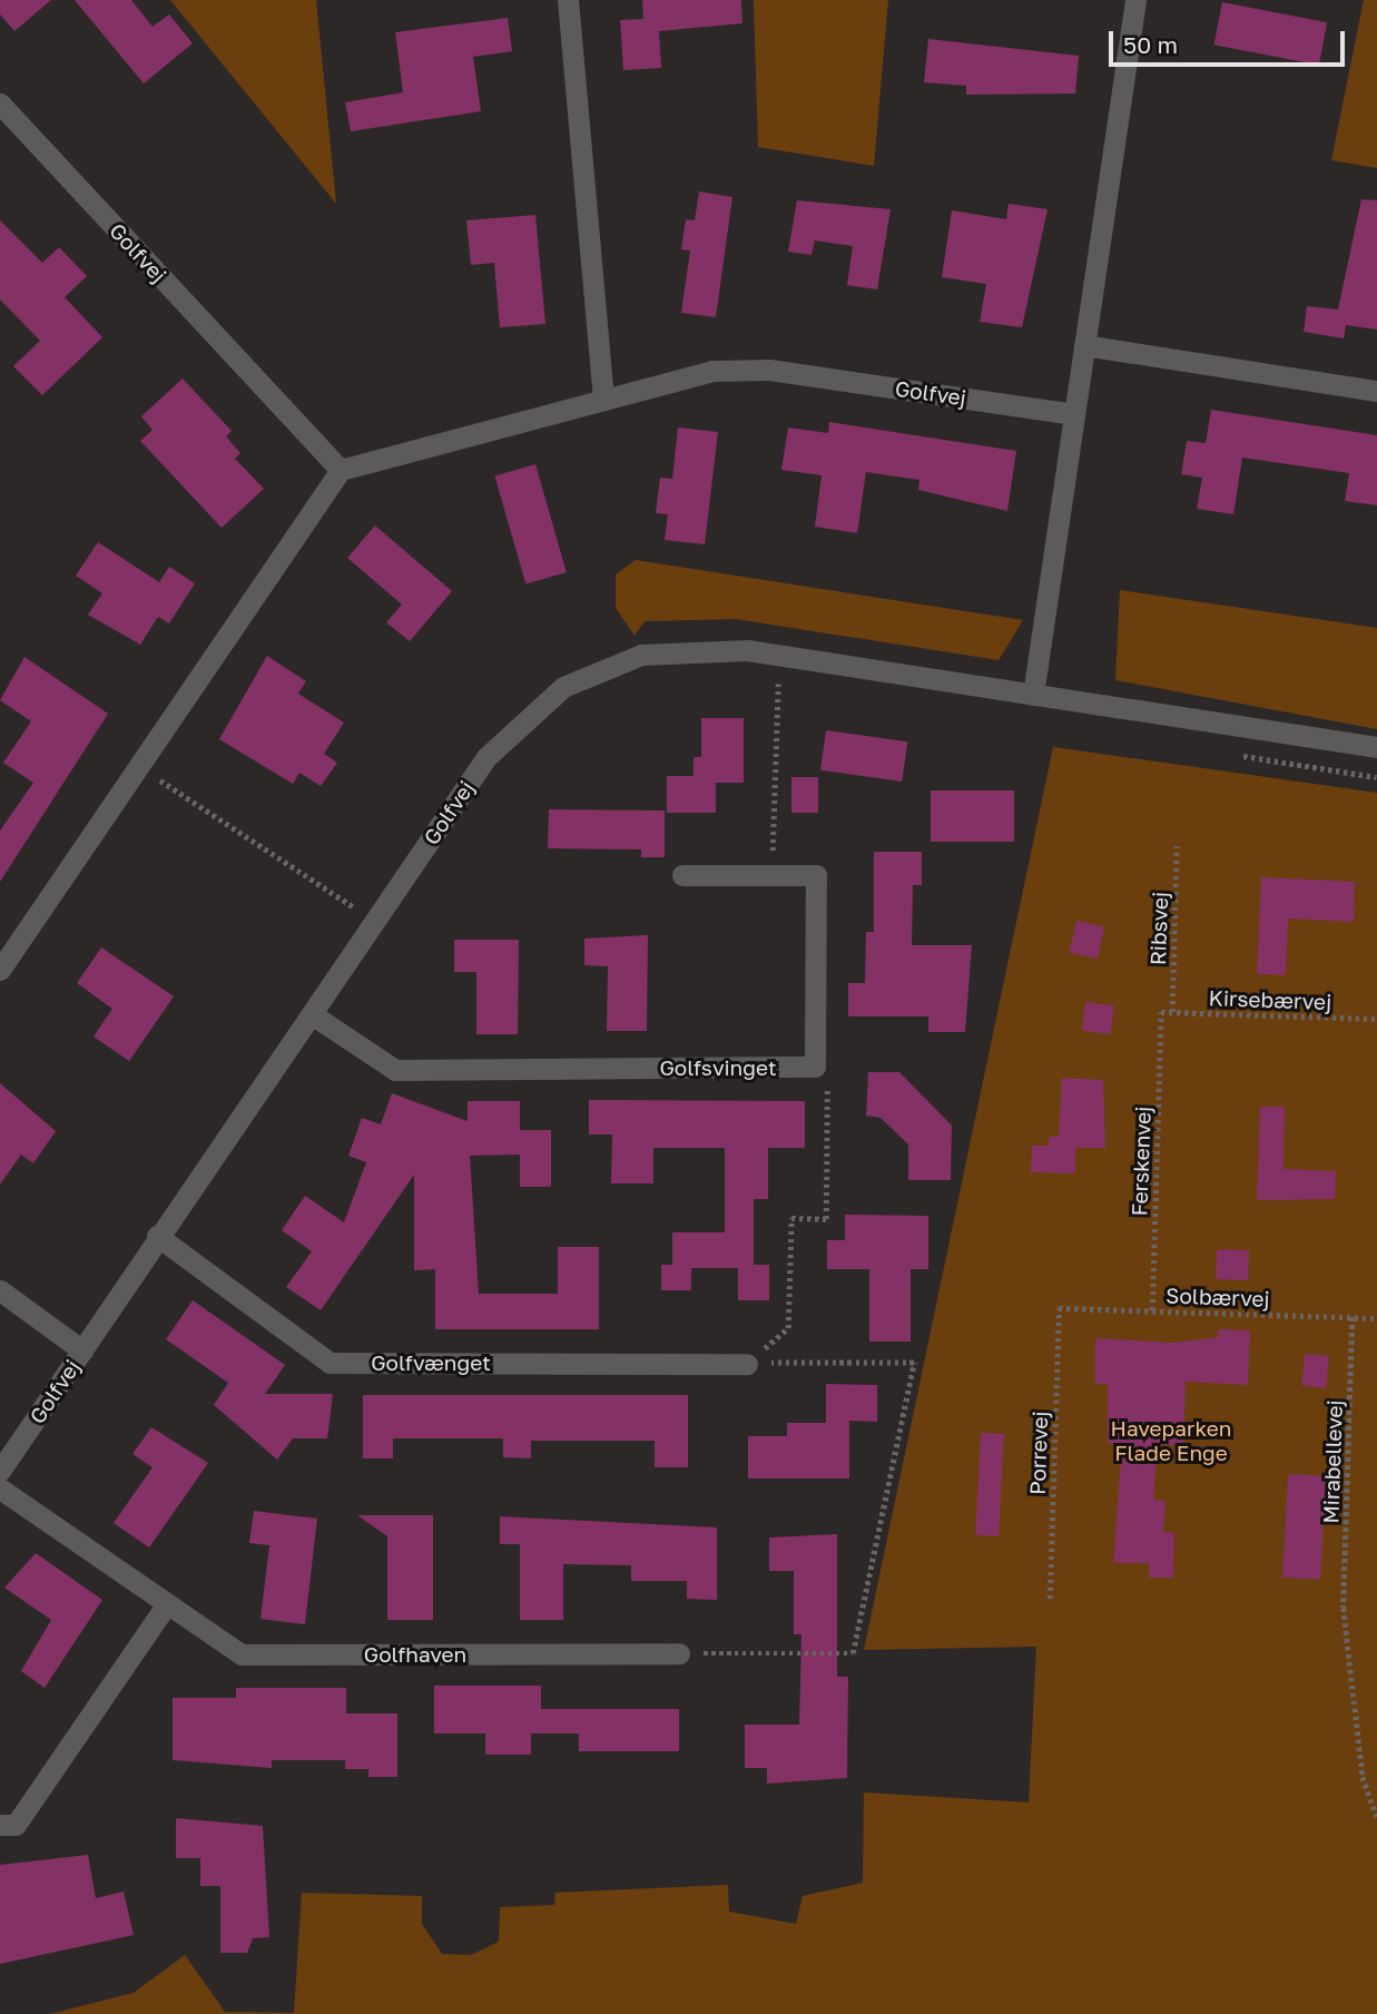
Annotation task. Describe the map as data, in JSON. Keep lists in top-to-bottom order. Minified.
{"streets":{"street":["Golfvej","Golfsvinget","Golfvænget","Golfhaven"],"path":["Ribsvej","Kirsebærvej","Ferskenvej","Solbærvej","Porrevej","Mirabellevej"]},"crossings":[["Golfvej","Golfsvinget"],["Golfvej","Golfvænget"],["Ribsvej","Kirsebærvej"],["Kirsebærvej","Ferskenvej"],["Ferskenvej","Solbærvej"],["Solbærvej","Porrevej"],["Solbærvej","Mirabellevej"]],"parks":["Haveparken Flade Enge"],"scale_bar":"50 m"}
